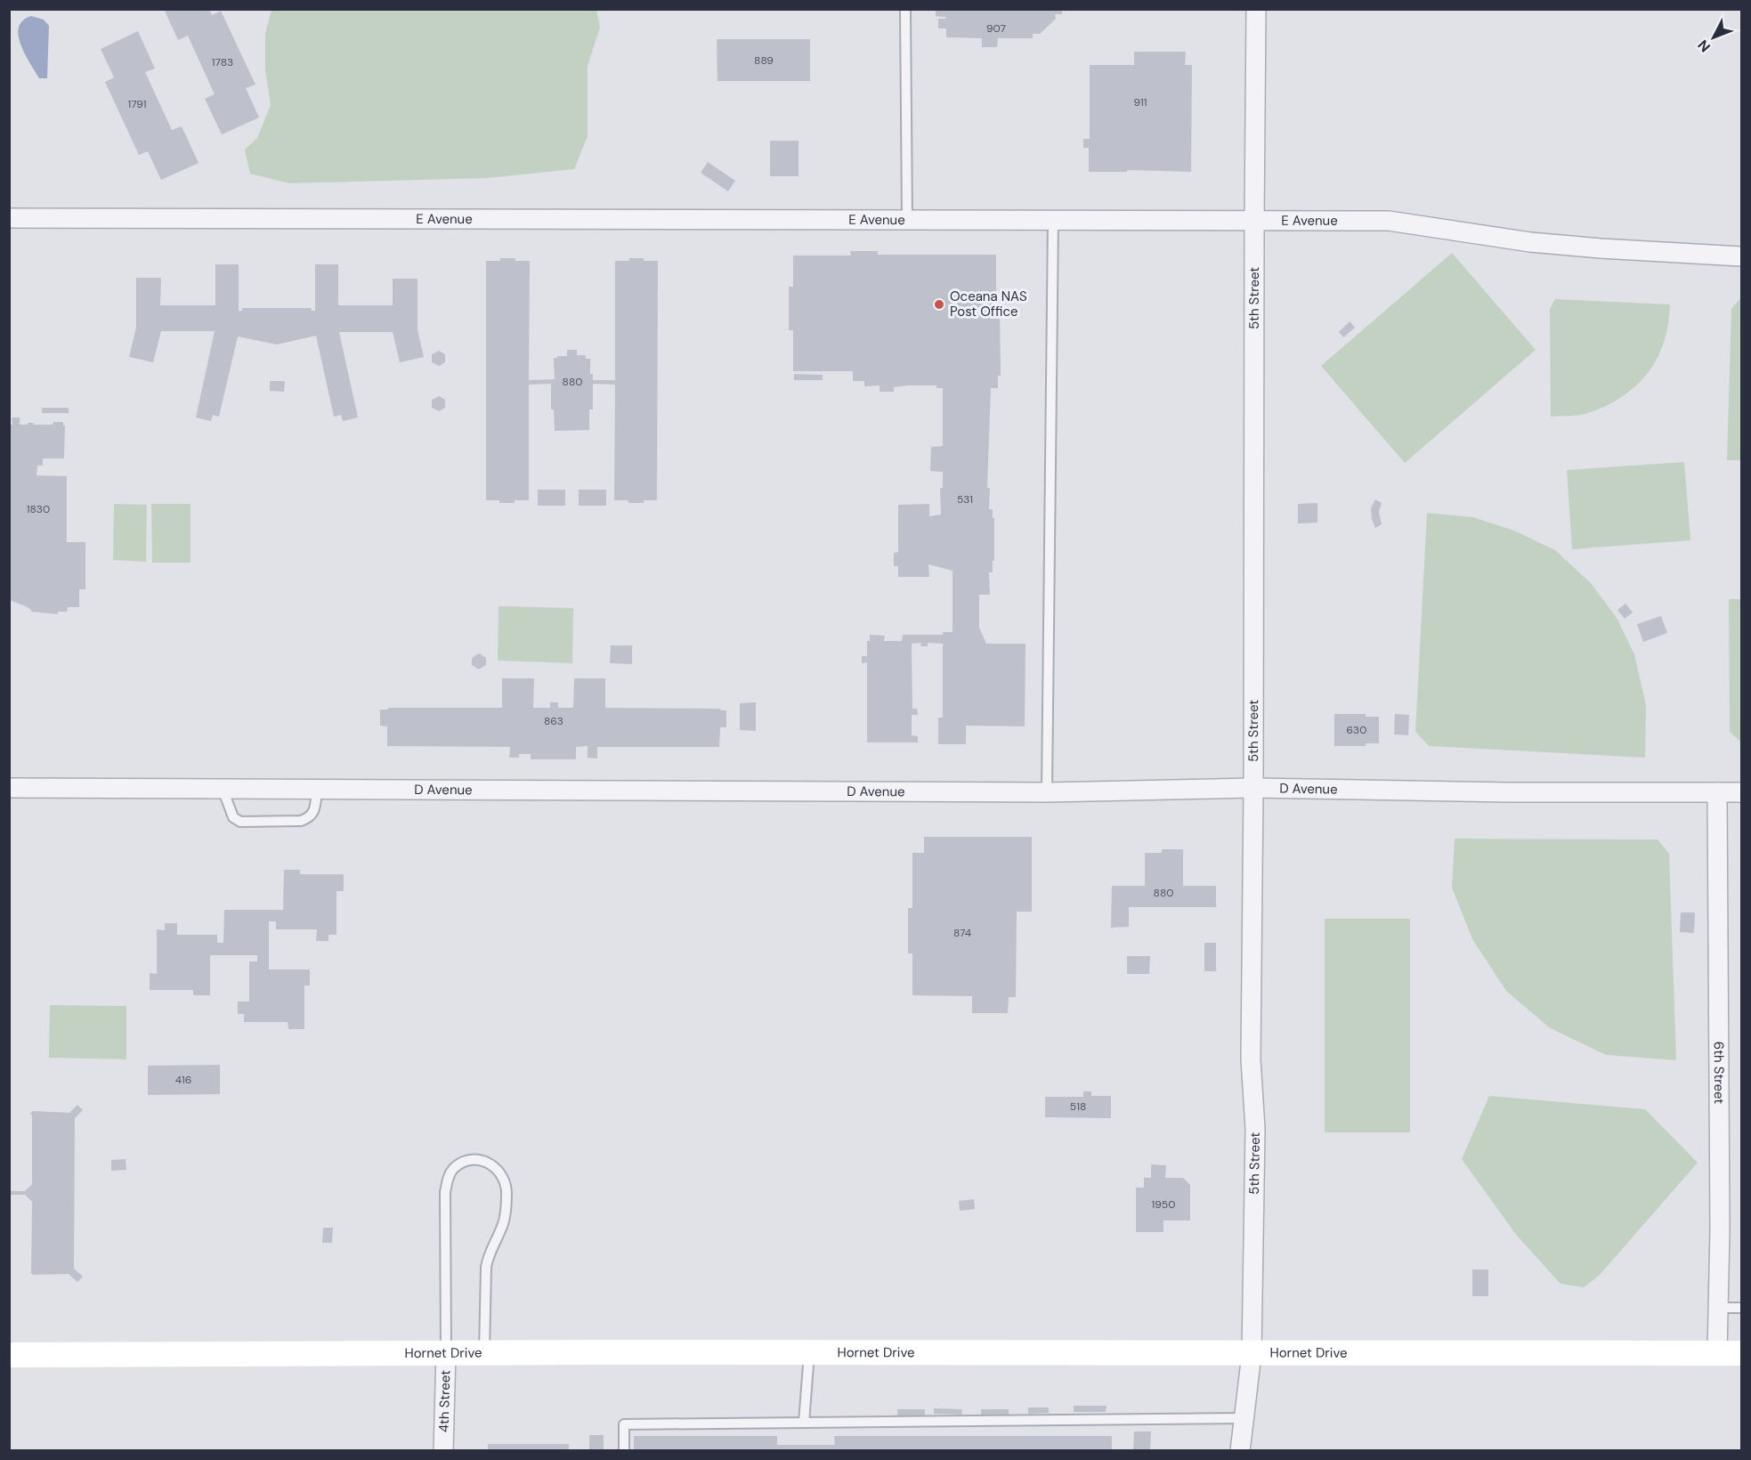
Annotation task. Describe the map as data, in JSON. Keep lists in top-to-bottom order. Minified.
{"streets":{"main road":["Hornet Drive"],"street":["E Avenue","5th Street","D Avenue","6th Street","4th Street"]},"crossings":[["E Avenue","5th Street"],["5th Street","D Avenue"],["5th Street","Hornet Drive"],["D Avenue","6th Street"],["6th Street","Hornet Drive"],["Hornet Drive","4th Street"]],"places":["Oceana NAS Post Office"],"house_numbers":["907","889","1783","911","1791","880","531","1830","863","630","880","874","416","518","1950"],"north":"bottom left"}
